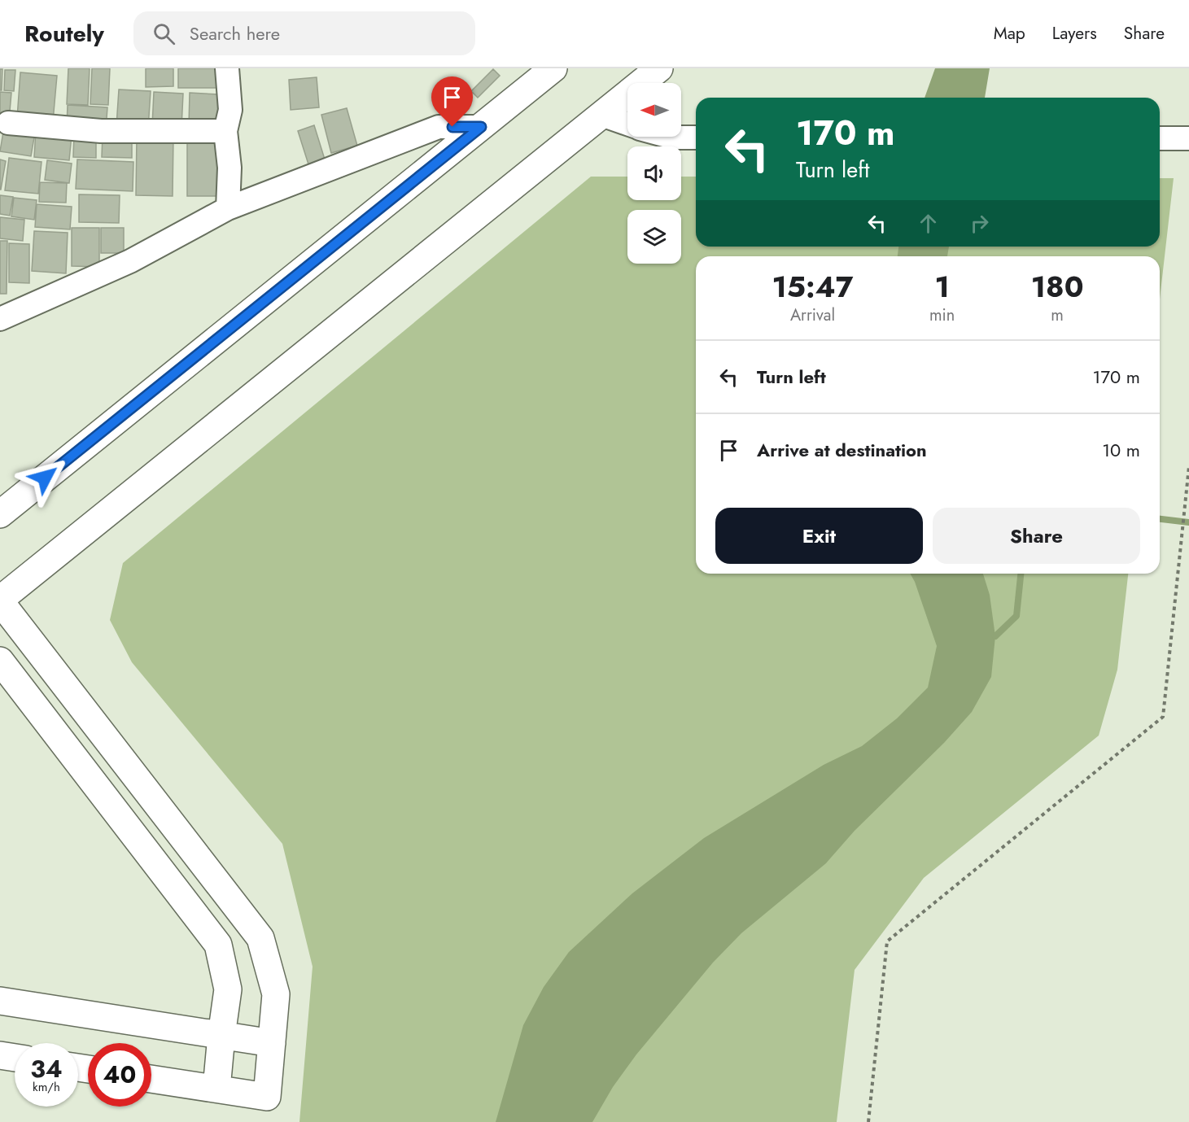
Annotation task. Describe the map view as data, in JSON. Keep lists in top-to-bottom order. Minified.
{"north":"left","page":{"header":"Routely","search":"Search here","nav":["Map","Layers","Share"],"turn":["170 m","Turn left"],"eta":["15:47","Arrival","1","min","180","m"],"list":[{"name":"Turn left","value":"170 m"},{"name":"Arrive at destination","value":"10 m"}],"buttons":["Exit","Share"],"speed":"34 km/h","limit":"40"}}
